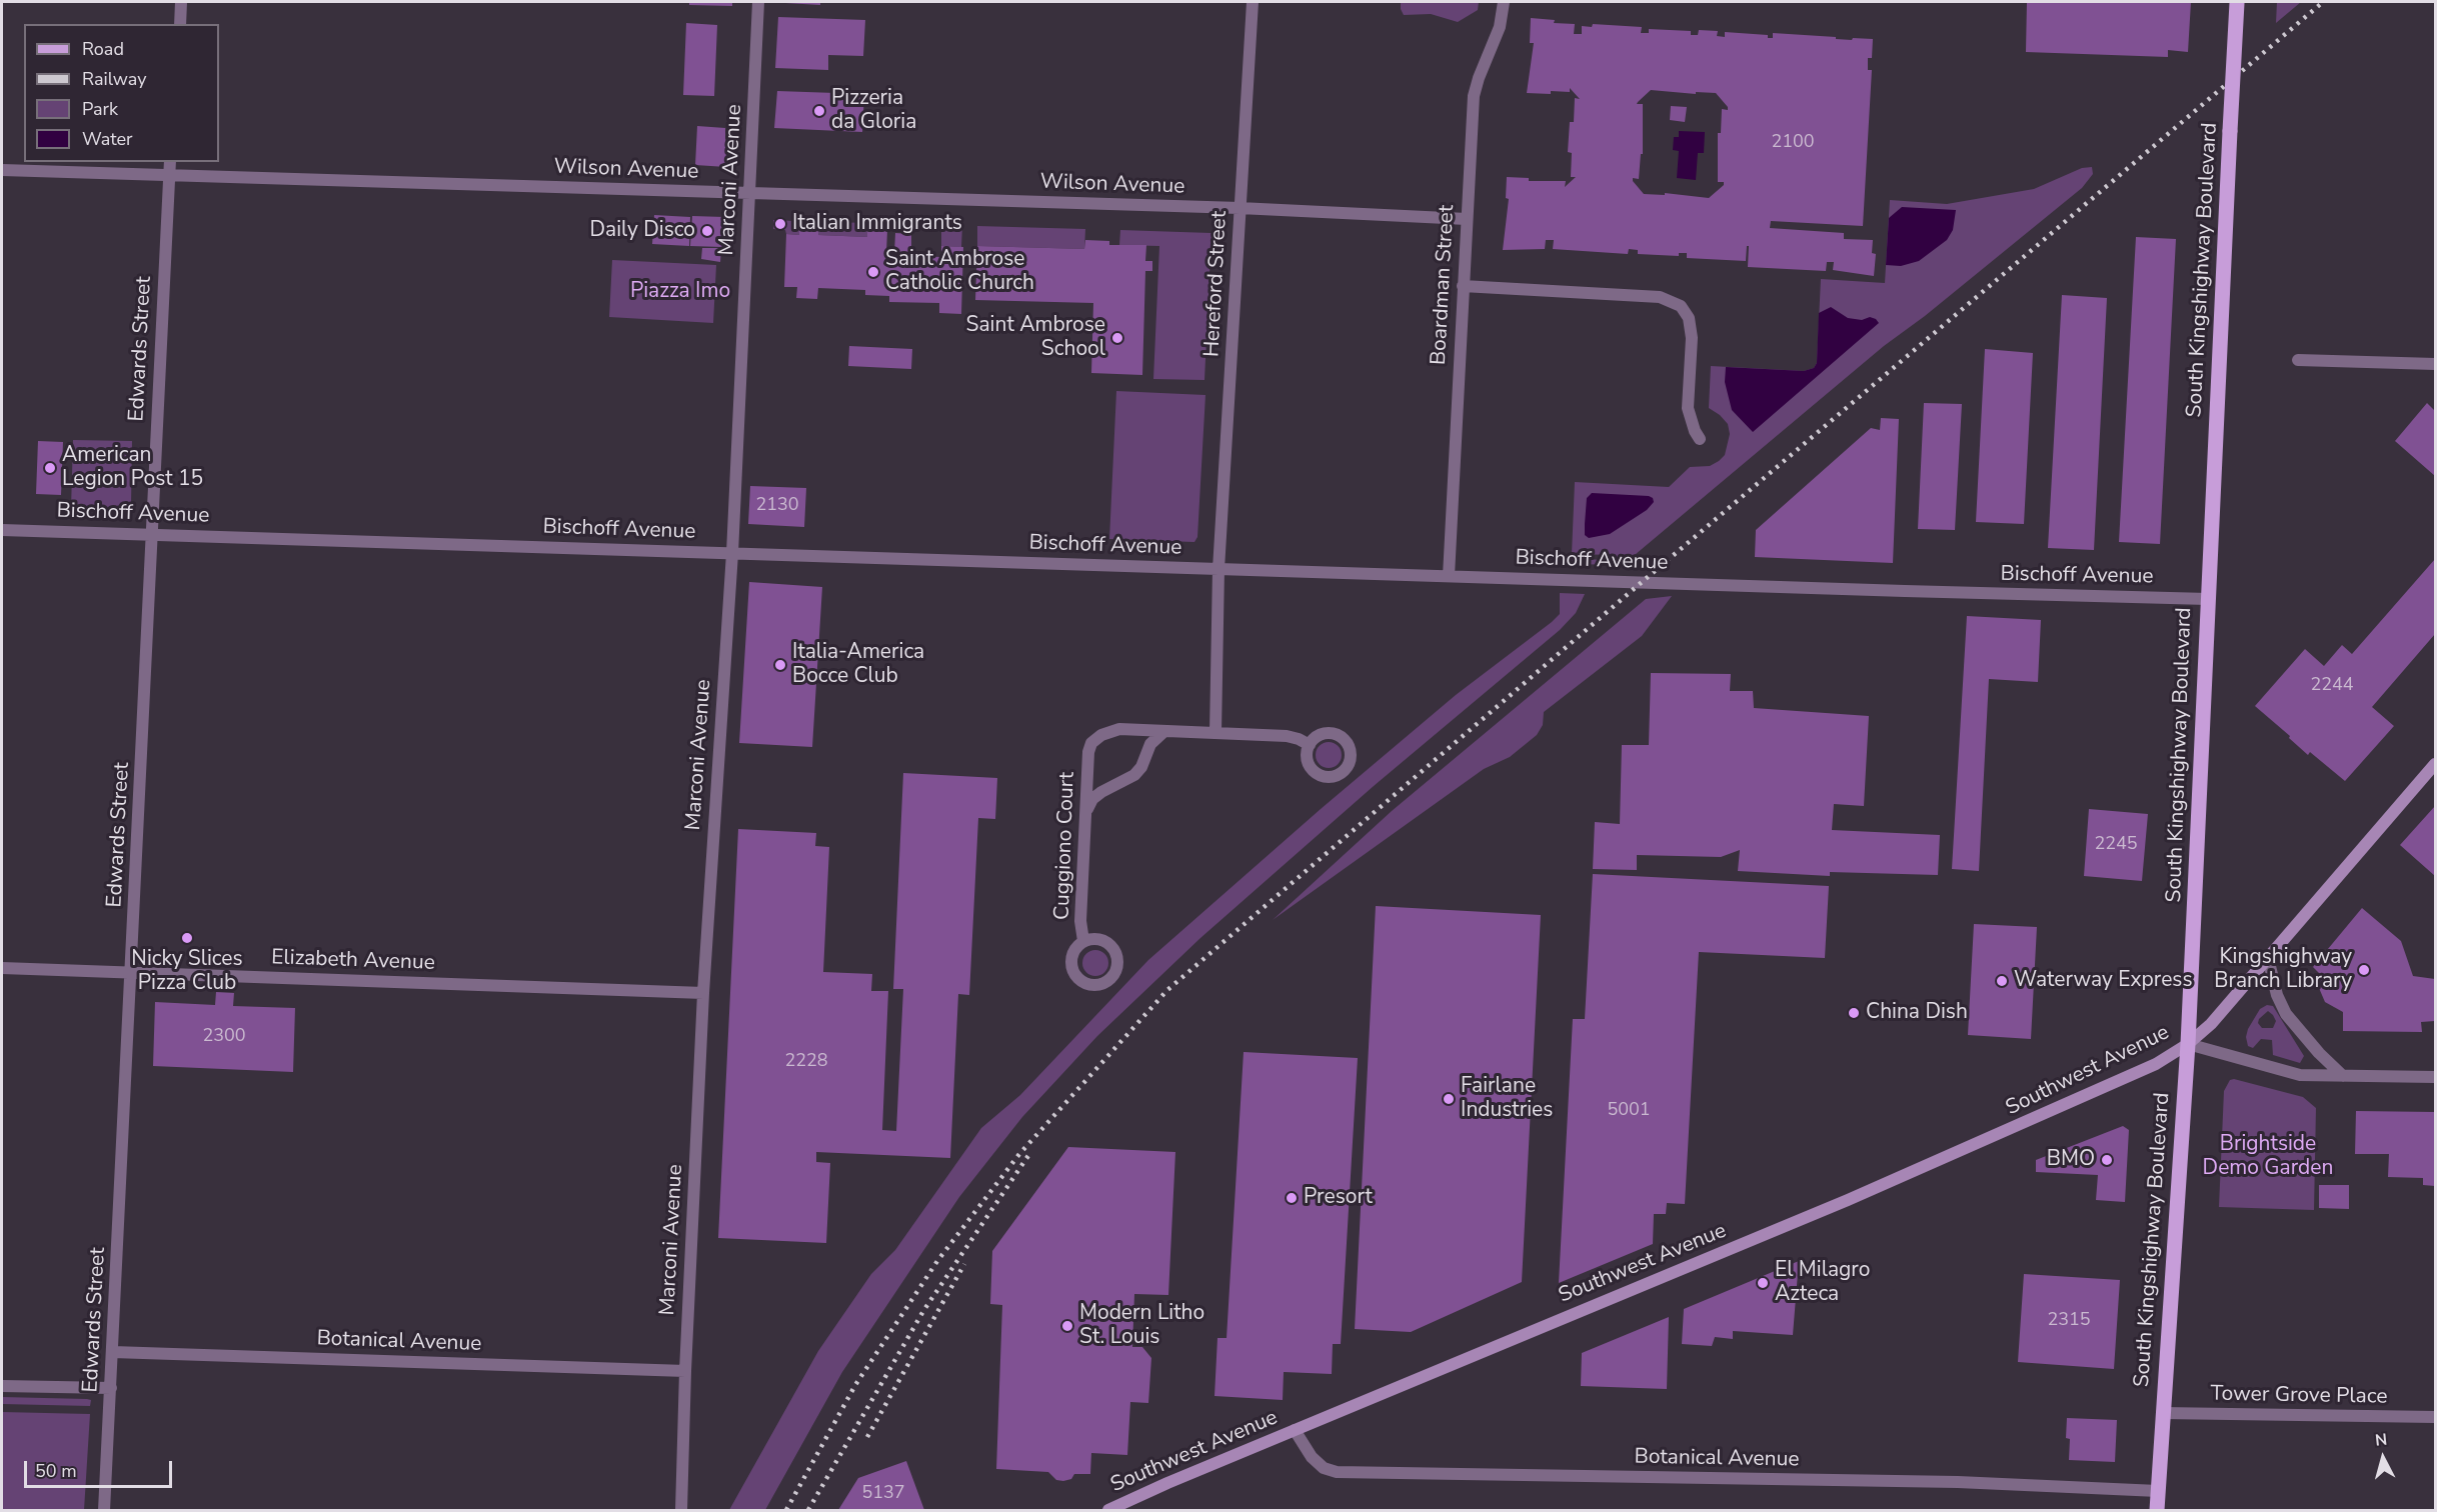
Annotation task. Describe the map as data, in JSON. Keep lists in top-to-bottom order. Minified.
{"streets":{"main road":["South Kingshighway Boulevard"],"street":["Wilson Avenue","Marconi Avenue","Hereford Street","Boardman Street","Edwards Street","Bischoff Avenue","Cuggiono Court","Elizabeth Avenue","Southwest Avenue","Botanical Avenue","Tower Grove Place"]},"crossings":[["Wilson Avenue","Marconi Avenue"],["Wilson Avenue","Hereford Street"],["Wilson Avenue","Boardman Street"],["Wilson Avenue","Edwards Street"],["Marconi Avenue","Bischoff Avenue"],["Marconi Avenue","Elizabeth Avenue"],["Marconi Avenue","Botanical Avenue"],["South Kingshighway Boulevard","Bischoff Avenue"],["South Kingshighway Boulevard","Southwest Avenue"],["South Kingshighway Boulevard","Botanical Avenue"],["South Kingshighway Boulevard","Tower Grove Place"],["Hereford Street","Bischoff Avenue"],["Boardman Street","Bischoff Avenue"],["Edwards Street","Bischoff Avenue"],["Edwards Street","Elizabeth Avenue"],["Edwards Street","Botanical Avenue"],["Southwest Avenue","Botanical Avenue"]],"parks":["Piazza Imo","Brightside Demo Garden"],"places":["Pizzeria da Gloria","Italian Immigrants","Daily Disco","Saint Ambrose Catholic Church","Saint Ambrose School","American Legion Post 15","Italia-America Bocce Club","Nicky Slices Pizza Club","Kingshighway Branch Library","Waterway Express","China Dish","Fairlane Industries","BMO","Presort","El Milagro Azteca","Modern Litho St. Louis"],"house_numbers":["2100","2130","2244","2245","2300","2228","5001","2315","5137"],"legend":["Road","Railway","Park","Water"],"scale_bar":"50 m","north":"top"}
